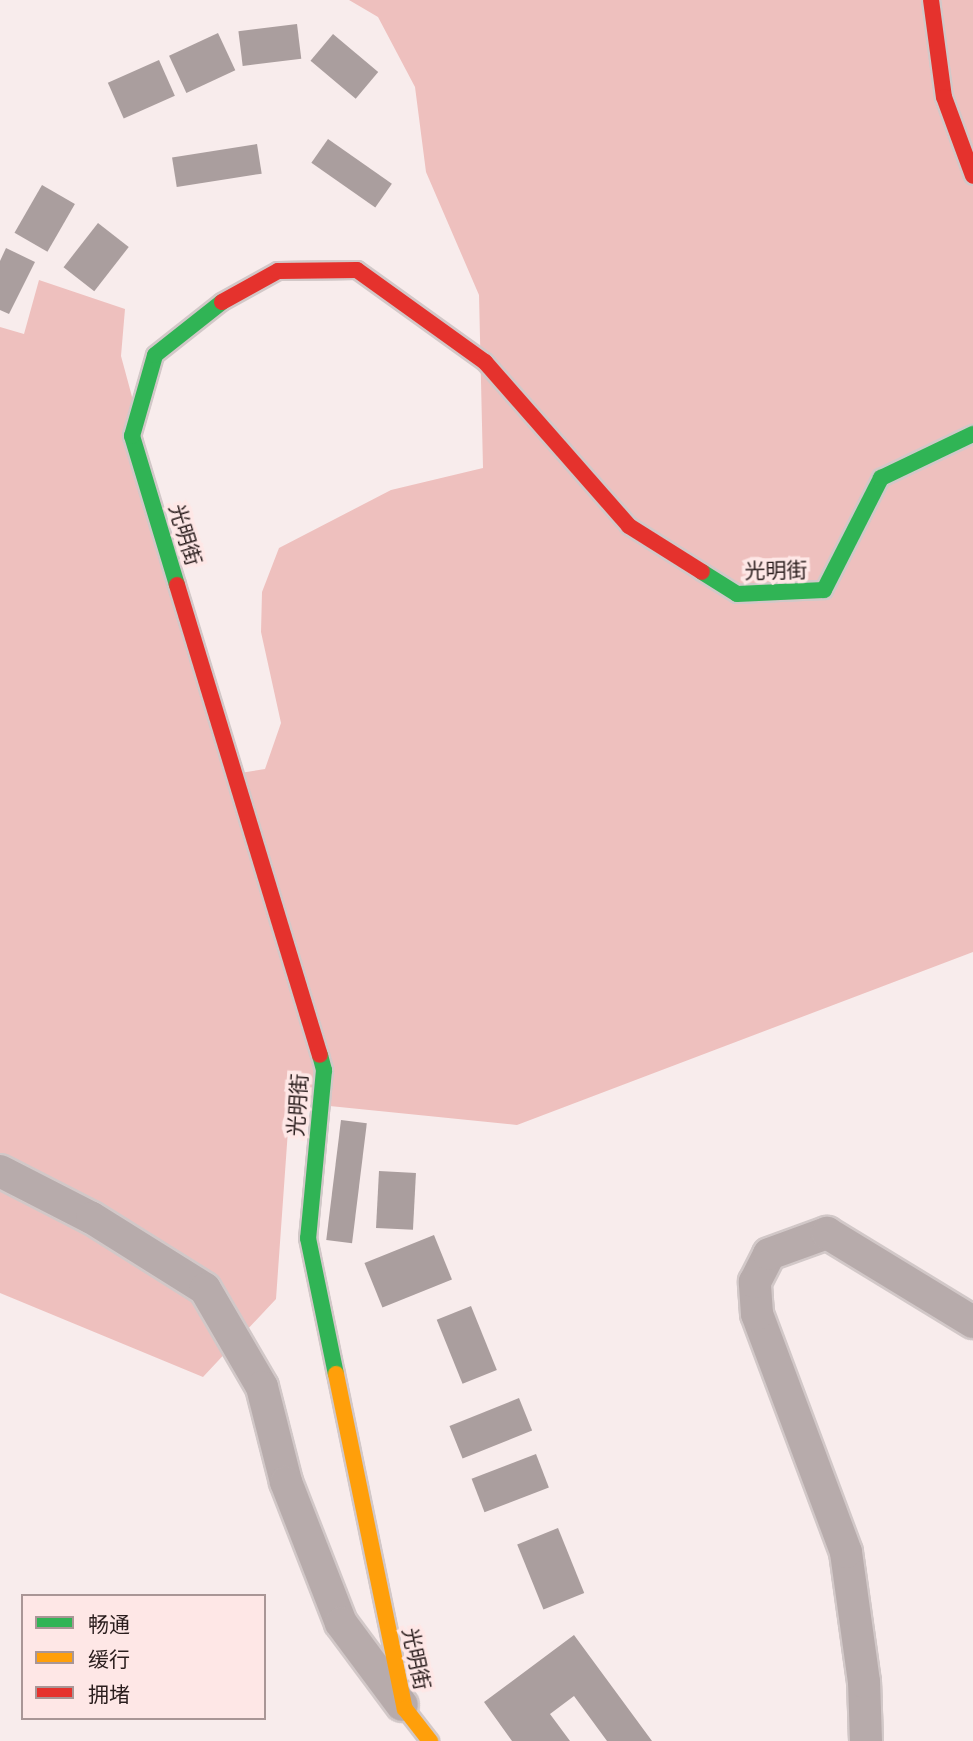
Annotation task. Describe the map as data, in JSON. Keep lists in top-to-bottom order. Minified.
{"streets":{"street":["光明街"]},"legend":["畅通","缓行","拥堵"]}
